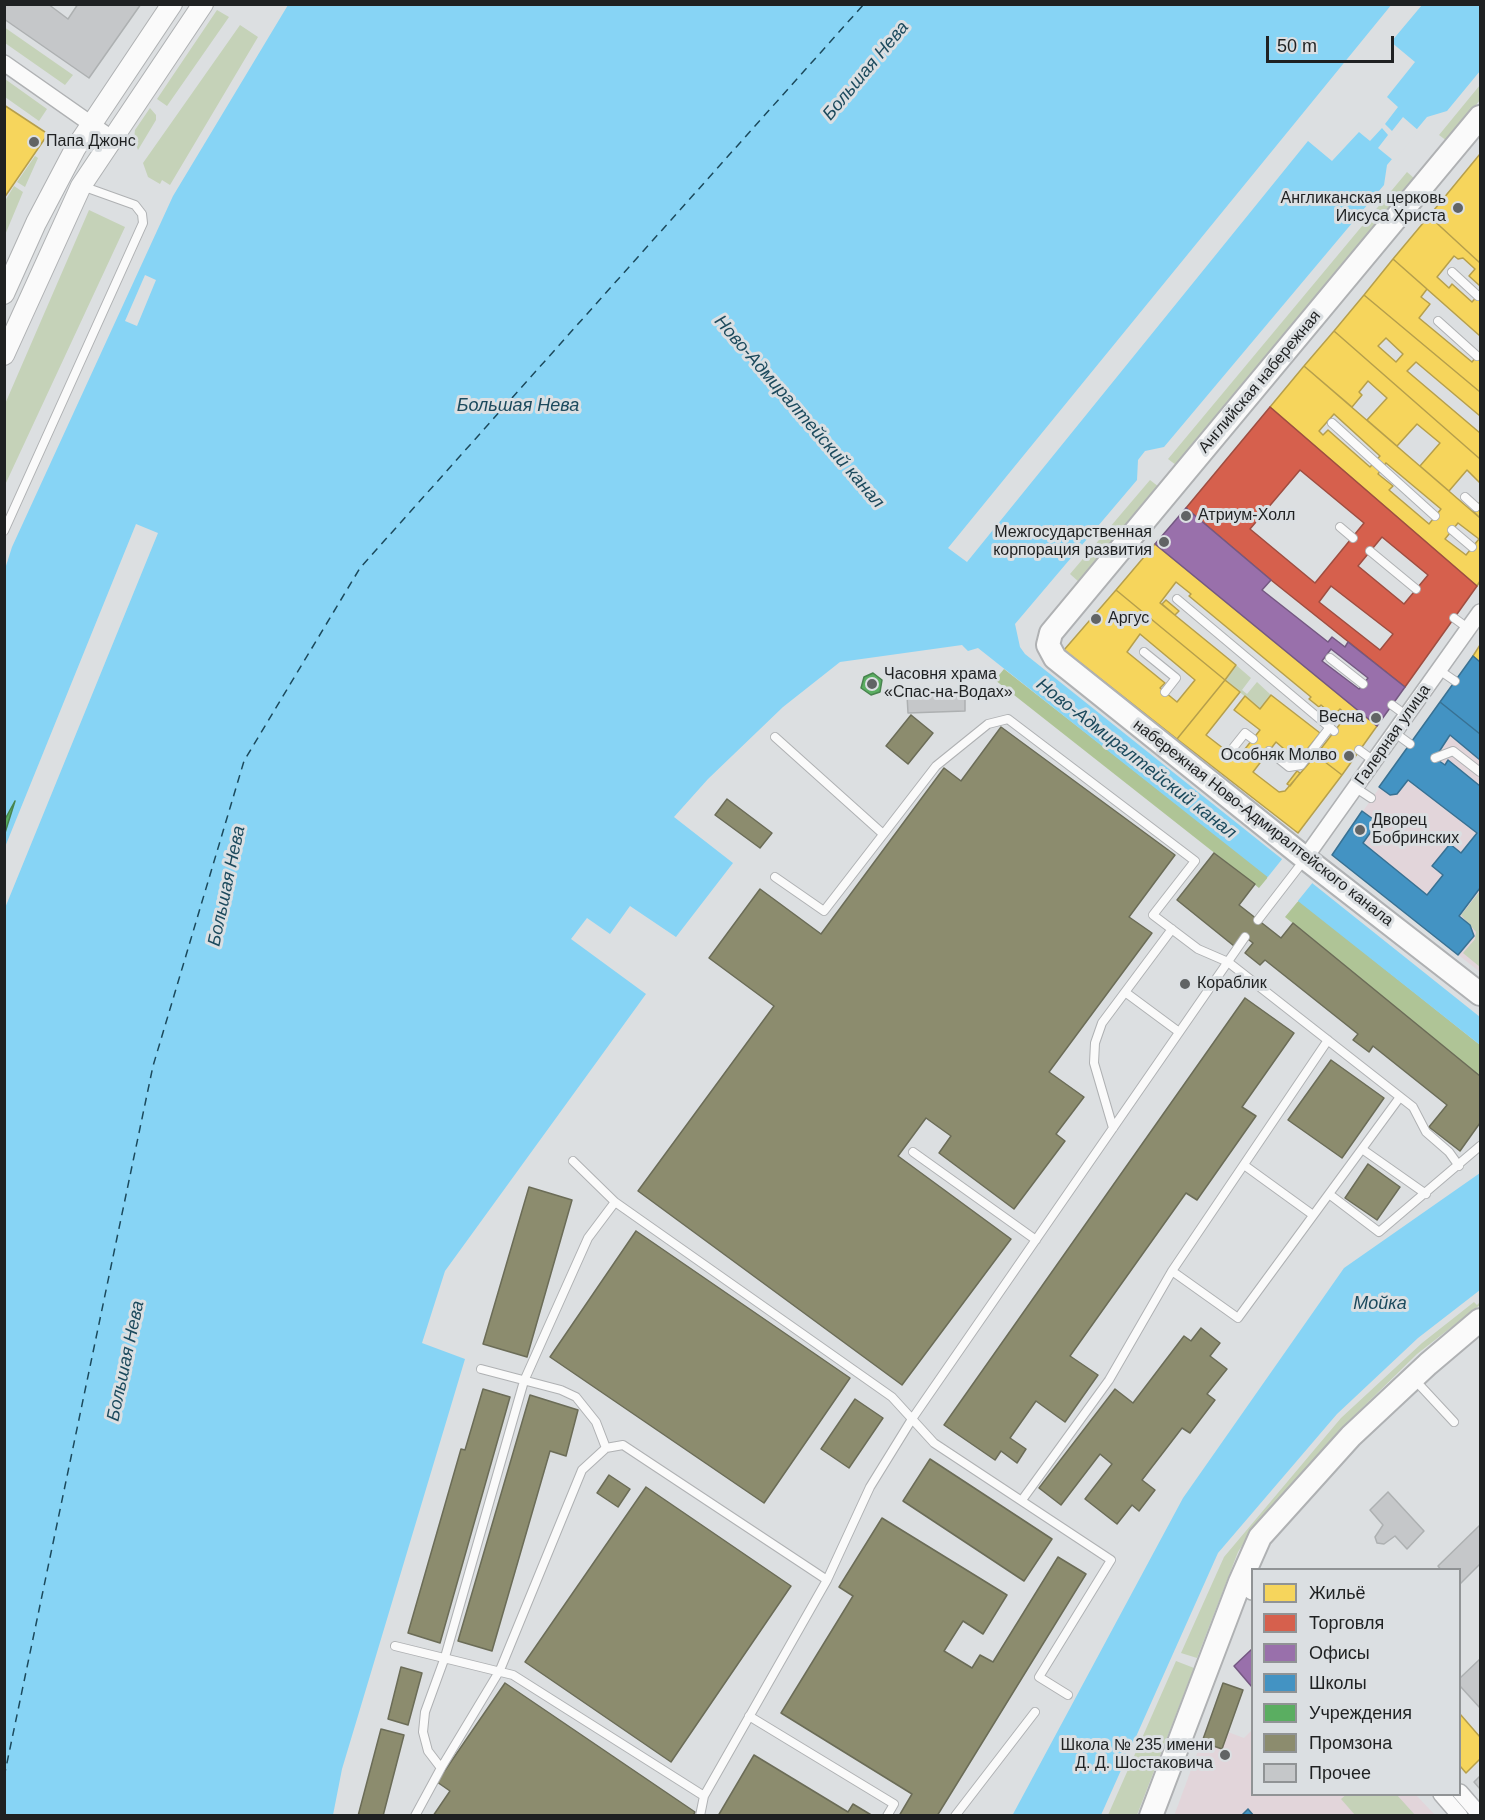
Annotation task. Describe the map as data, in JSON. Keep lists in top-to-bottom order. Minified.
{"streets":{"main road":["Английская набережная","набережная Ново-Адмиралтейского канала"],"street":["Галерная улица"]},"crossings":[["Английская набережная","набережная Ново-Адмиралтейского канала"],["Галерная улица","набережная Ново-Адмиралтейского канала"]],"water":["Большая Нева","Ново-Адмиралтейский канал","Мойка"],"places":["Папа Джонс","Англиканская церковь Иисуса Христа","Атриум-Холл","Межгосударственная корпорация развития","Аргус","Часовня храма «Спас-на-Водах»","Весна","Особняк Молво","Дворец Бобринских","Кораблик","Школа № 235 имени Д. Д. Шостаковича"],"legend":["Жильё","Торговля","Офисы","Школы","Учреждения","Промзона","Прочее"],"scale_bar":"50 m"}
